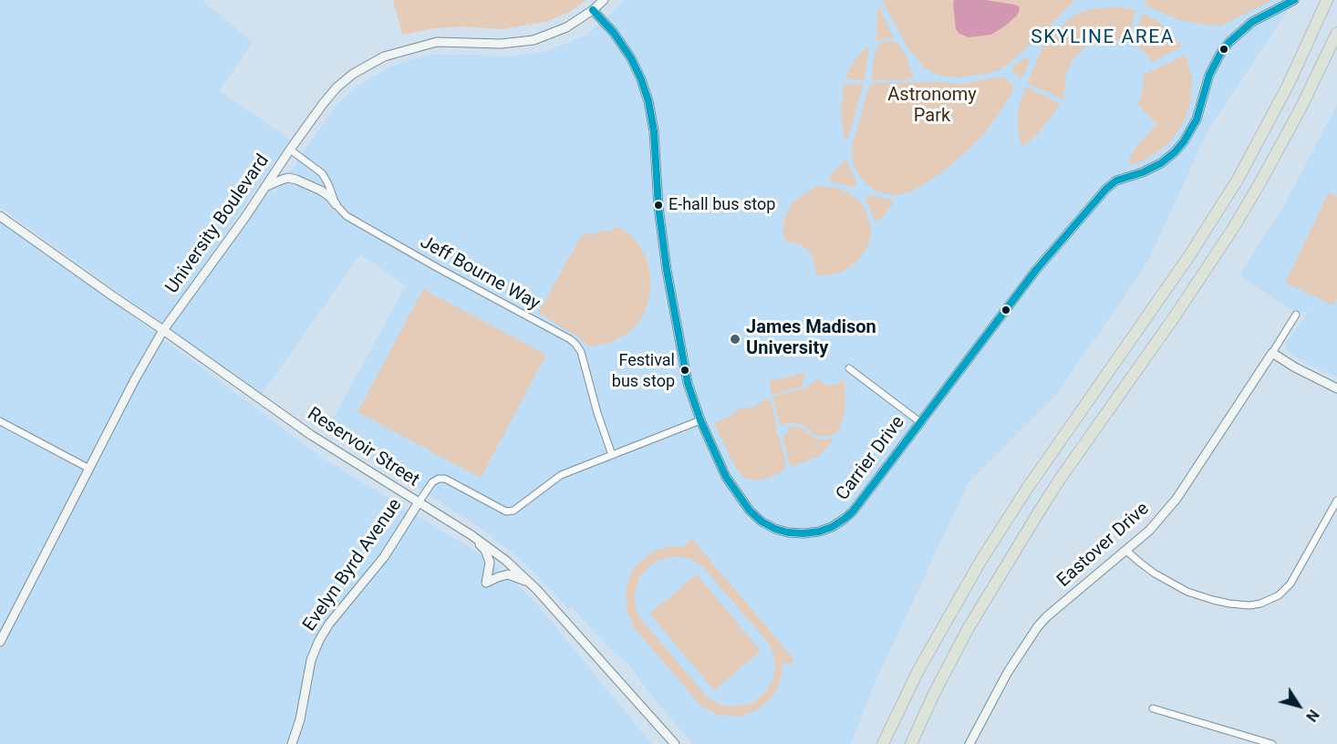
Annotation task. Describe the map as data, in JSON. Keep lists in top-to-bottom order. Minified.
{"streets":{"street":["University Boulevard","Jeff Bourne Way","Reservoir Street","Carrier Drive","Eastover Drive","Evelyn Byrd Avenue"]},"crossings":[["University Boulevard","Jeff Bourne Way"],["University Boulevard","Reservoir Street"],["University Boulevard","Carrier Drive"],["Reservoir Street","Evelyn Byrd Avenue"]],"districts":["SKYLINE AREA"],"parks":["Astronomy Park"],"places":["E-hall bus stop","James Madison University","Festival bus stop"],"north":"bottom right"}
